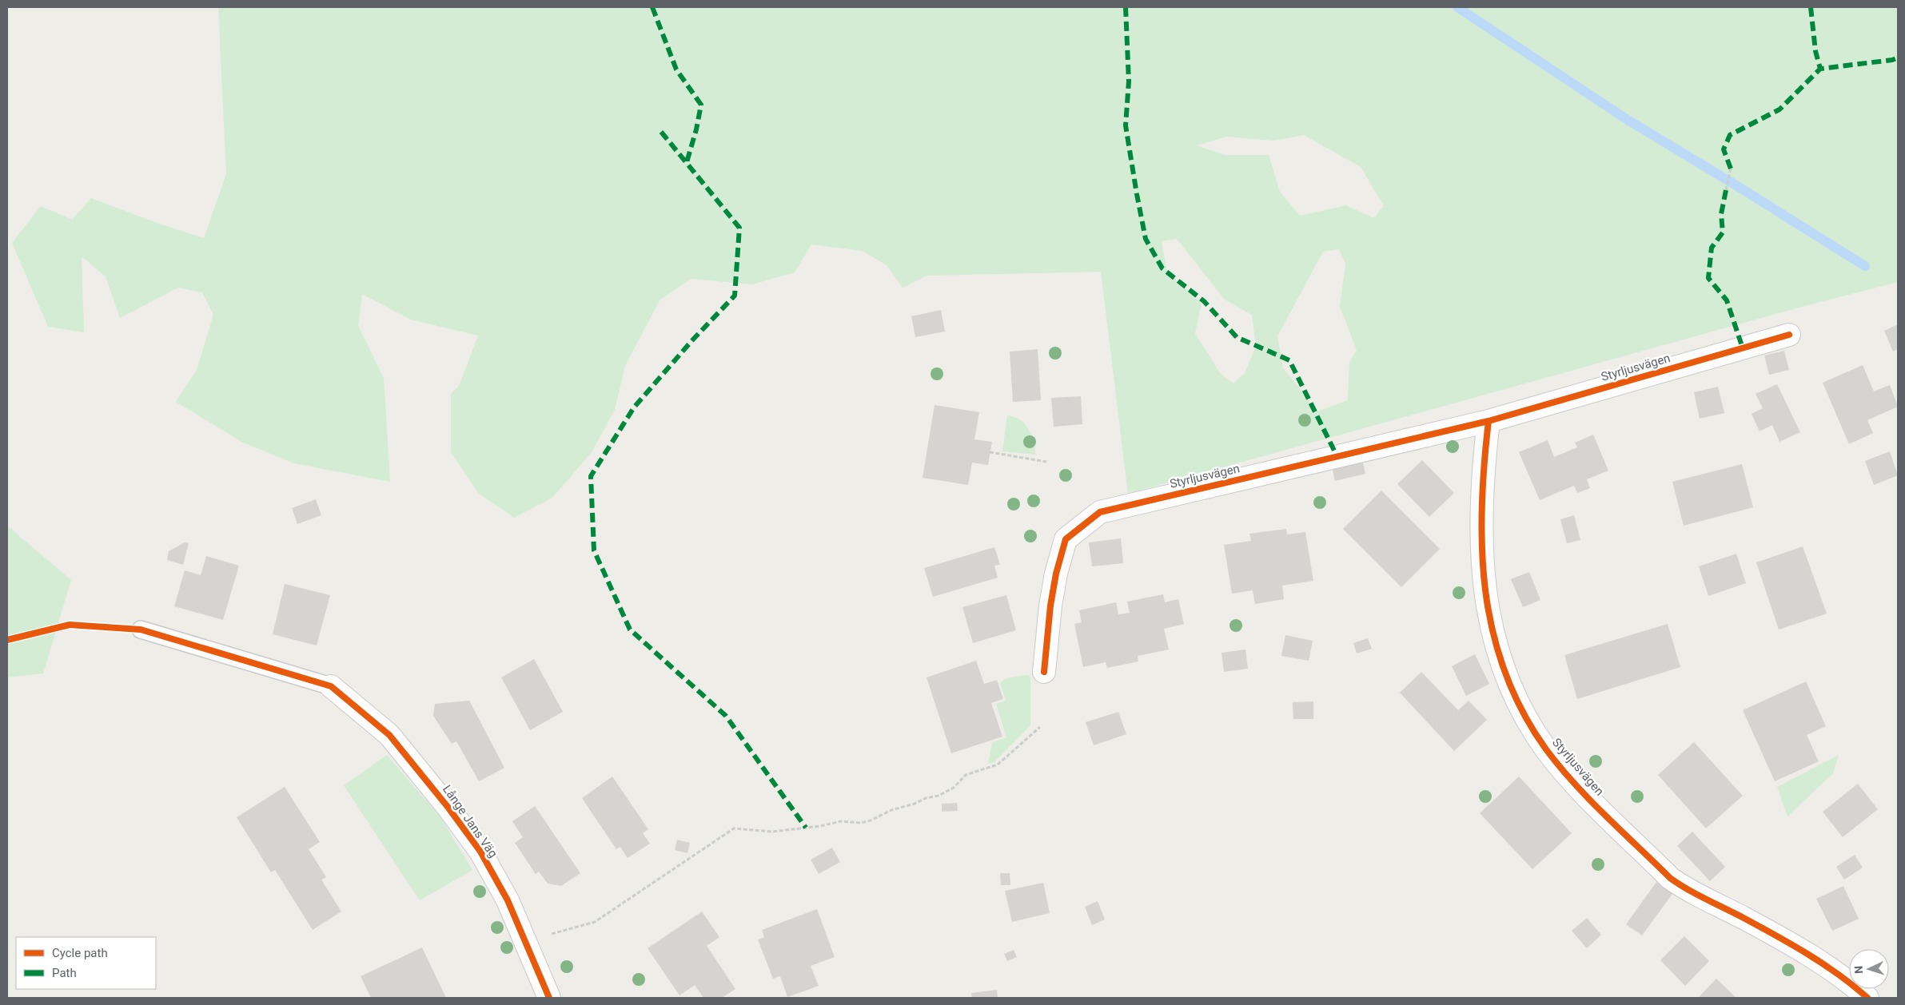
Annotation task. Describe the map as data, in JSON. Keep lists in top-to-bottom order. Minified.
{"streets":{"street":["Styrljusvägen","Långe Jans Väg"]},"legend":["Cycle path","Path"],"north":"left"}
